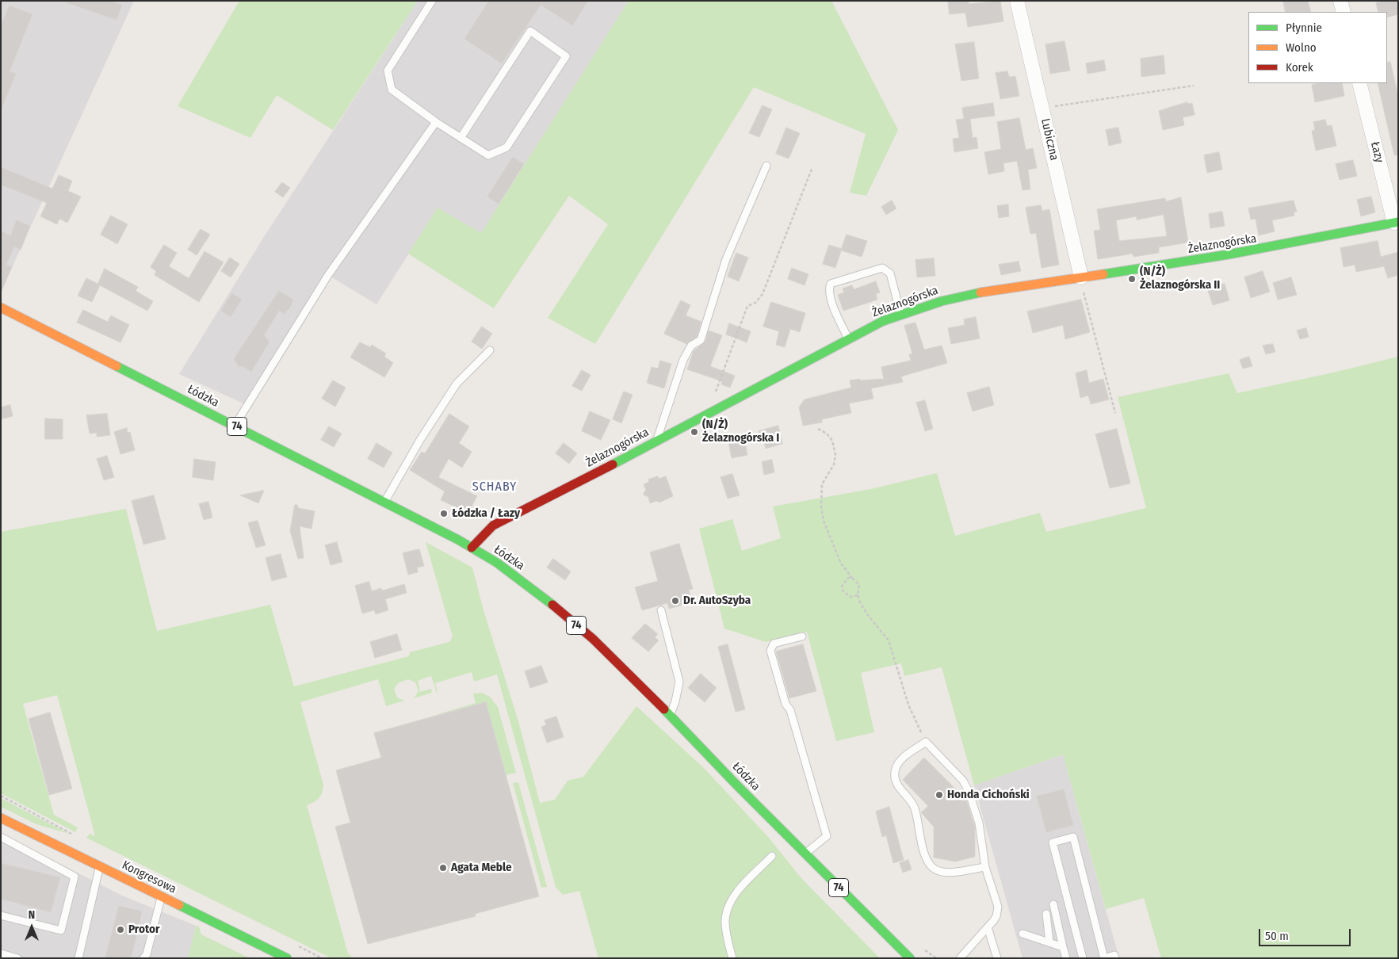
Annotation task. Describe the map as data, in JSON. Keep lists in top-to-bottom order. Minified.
{"streets":{"street":["Lubiczna","Łazy","Żelaznogórska","Łódzka","74","Kongresowa"]},"crossings":[["Lubiczna","Żelaznogórska"],["Łazy","Żelaznogórska"],["Żelaznogórska","Łódzka"]],"districts":["SCHABY"],"places":["(N/Ż) Żelaznogórska II","(N/Ż) Żelaznogórska I","Łódzka / Łazy","Dr. AutoSzyba","Honda Cichoński","Agata Meble","Protor"],"legend":["Płynnie","Wolno","Korek"],"scale_bar":"50 m","north":"top"}
